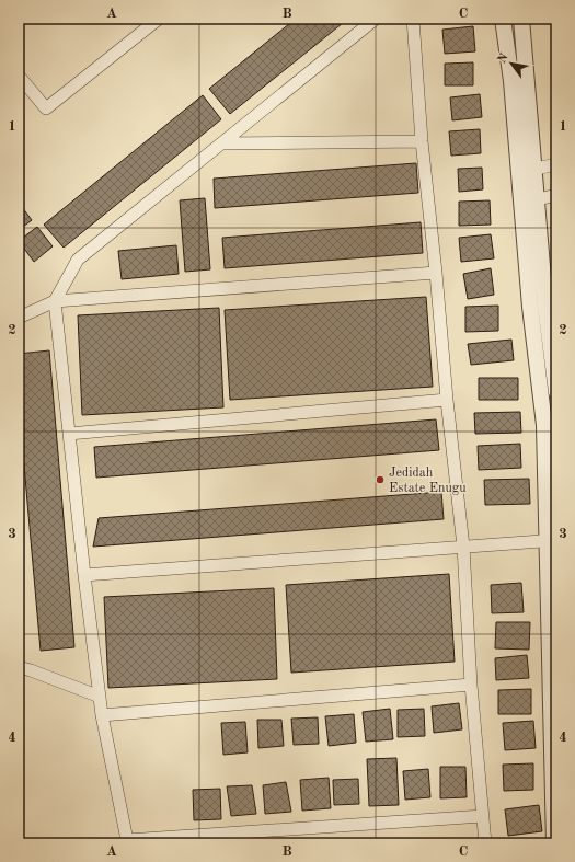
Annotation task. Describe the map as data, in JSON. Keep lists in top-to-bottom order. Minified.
{"places":["Jedidah Estate Enugu"],"north":"top left","grid":{"columns":["A","B","C"],"rows":["1","2","3","4"]}}
